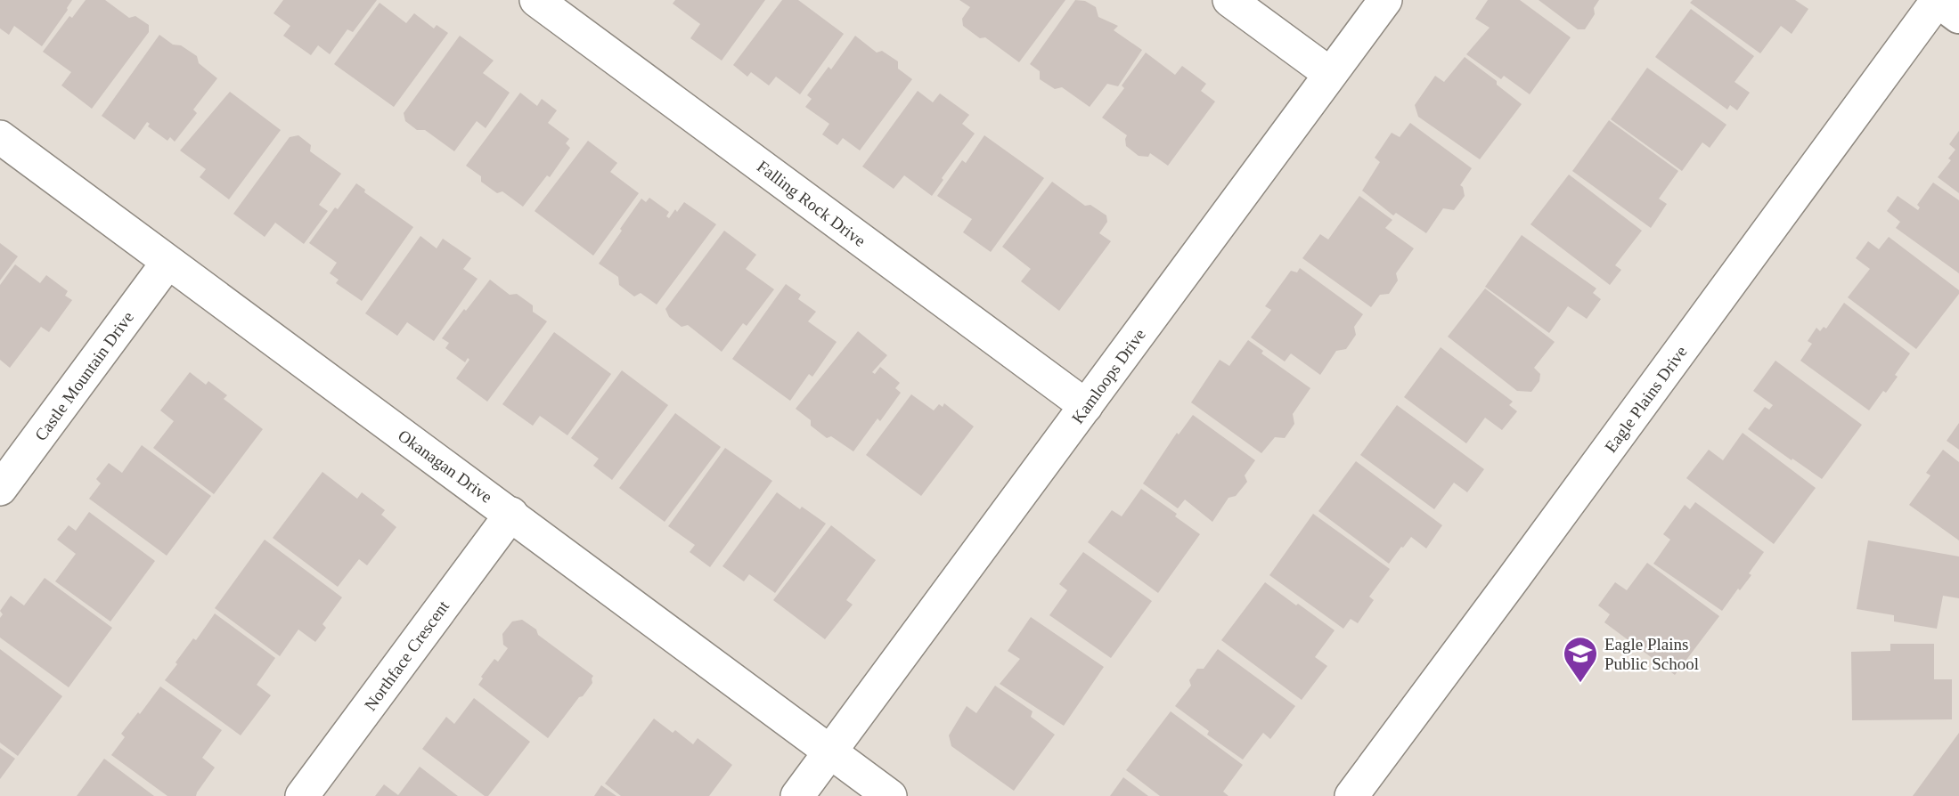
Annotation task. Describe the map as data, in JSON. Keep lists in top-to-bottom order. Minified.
{"streets":{"street":["Falling Rock Drive","Castle Mountain Drive","Kamloops Drive","Eagle Plains Drive","Okanagan Drive","Northface Crescent"]},"crossings":[["Falling Rock Drive","Kamloops Drive"],["Castle Mountain Drive","Okanagan Drive"],["Kamloops Drive","Okanagan Drive"],["Okanagan Drive","Northface Crescent"]],"places":{"school or university":["Eagle Plains Public School"]}}
